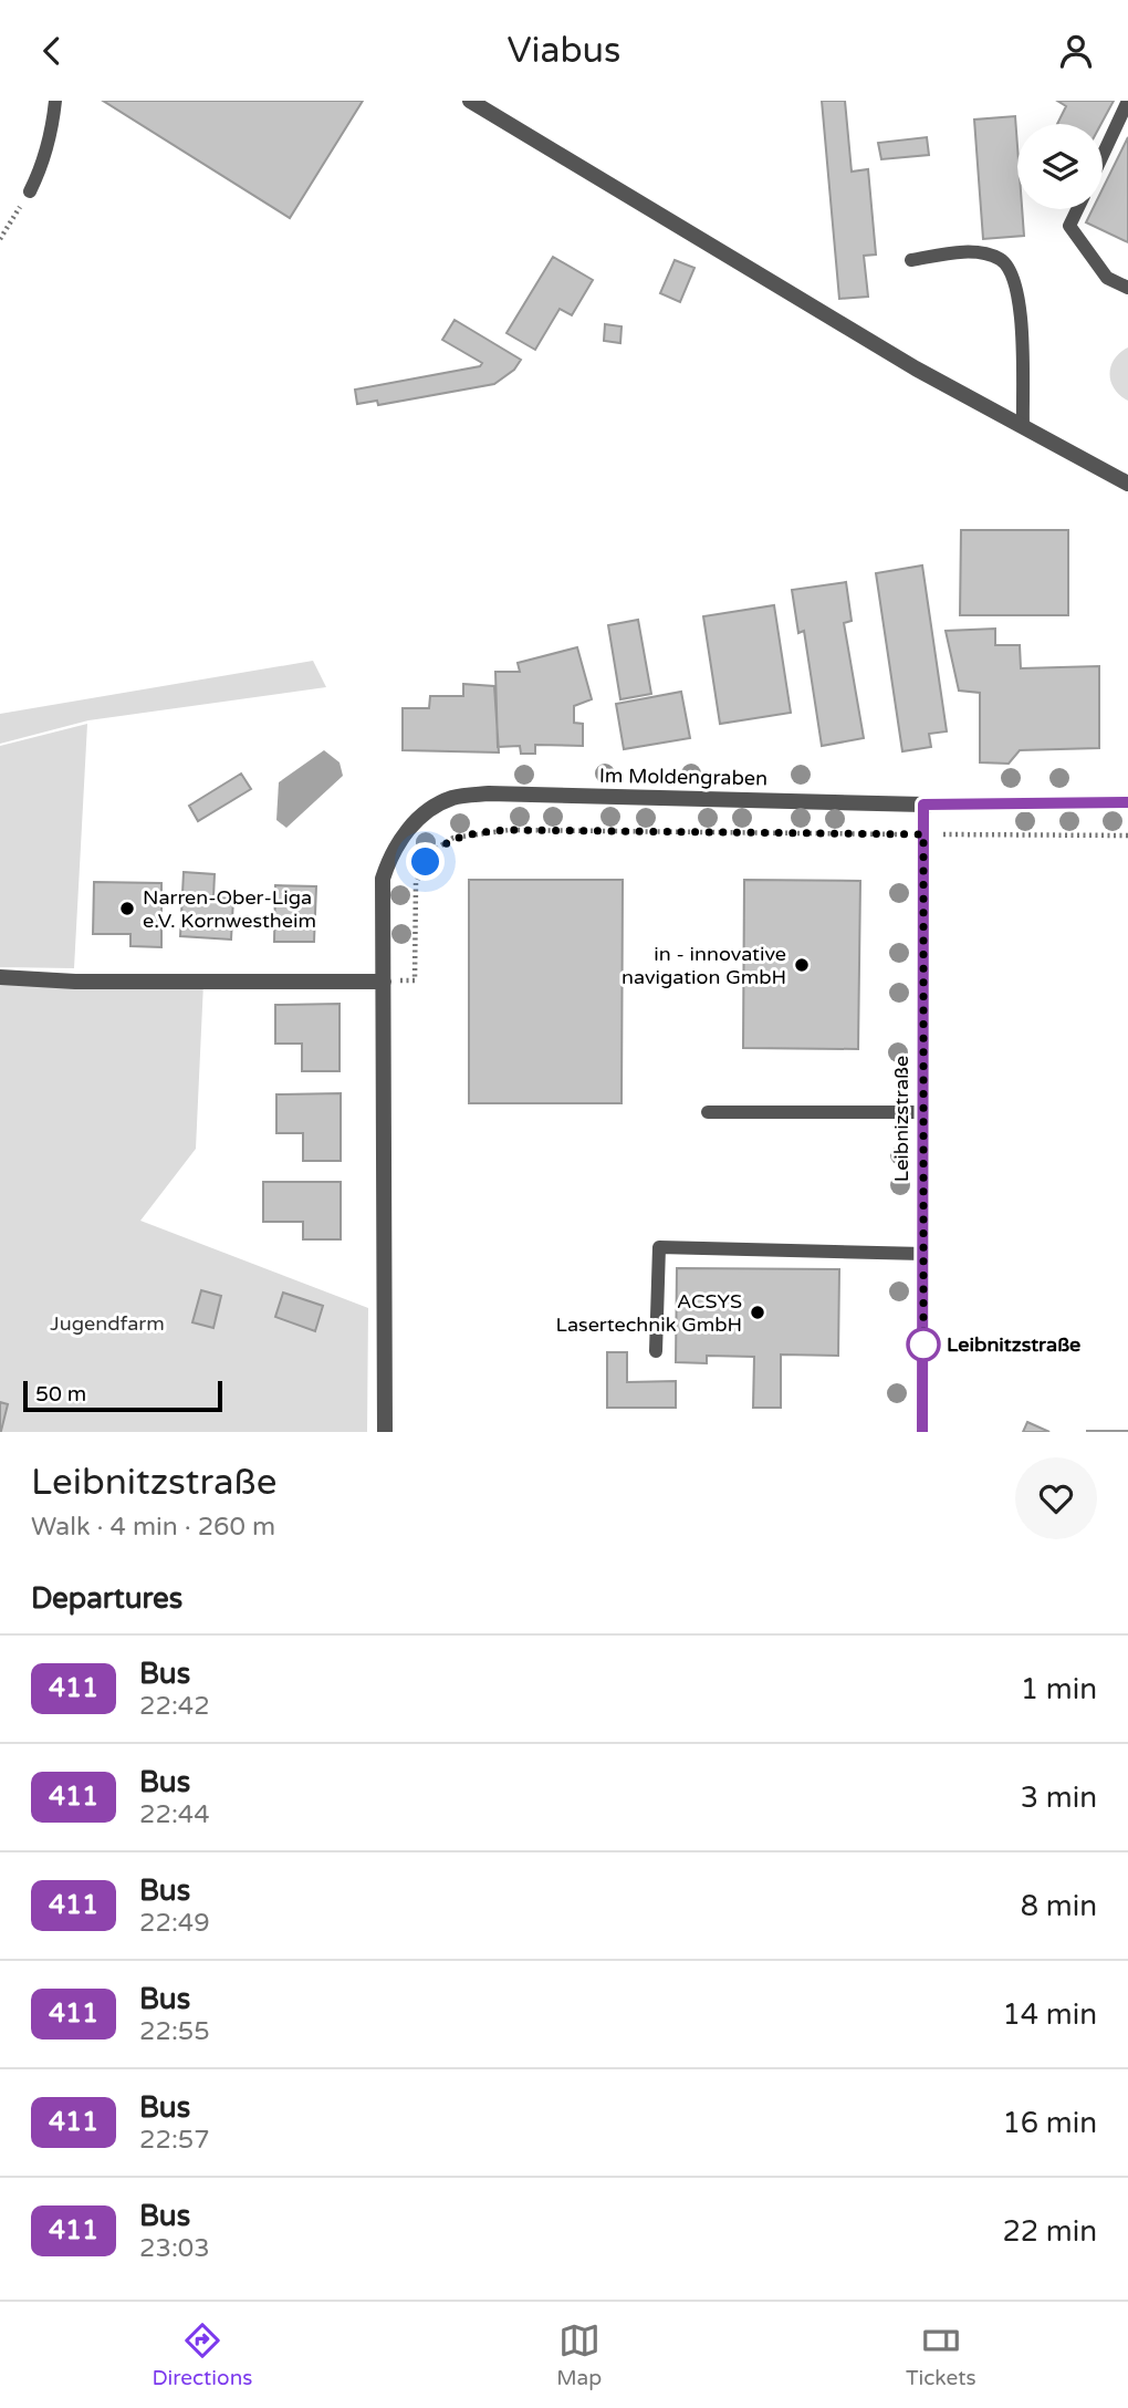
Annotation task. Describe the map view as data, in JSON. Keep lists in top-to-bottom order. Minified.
{"streets":{"street":["Im Moldengraben","Leibnizstraße"]},"crossings":[["Im Moldengraben","Leibnizstraße"]],"parks":["Jugendfarm"],"places":["Narren-Ober-Liga e.V. Kornwestheim","in - innovative navigation GmbH","ACSYS Lasertechnik GmbH","Leibnitzstraße"],"lines":["bus line 411"],"scale_bar":"50 m","page":{"header":"Viabus","scale":"50 m","heading":[["Leibnitzstraße","Walk · 4 min · 260 m"],"Departures"],"list":[{"mark":"411","name":"Bus","note":"22:42","value":"1 min"},{"mark":"411","name":"Bus","note":"22:44","value":"3 min"},{"mark":"411","name":"Bus","note":"22:49","value":"8 min"},{"mark":"411","name":"Bus","note":"22:55","value":"14 min"},{"mark":"411","name":"Bus","note":"22:57","value":"16 min"},{"mark":"411","name":"Bus","note":"23:03","value":"22 min"}],"tabs":["Directions","Map","Tickets"]}}
